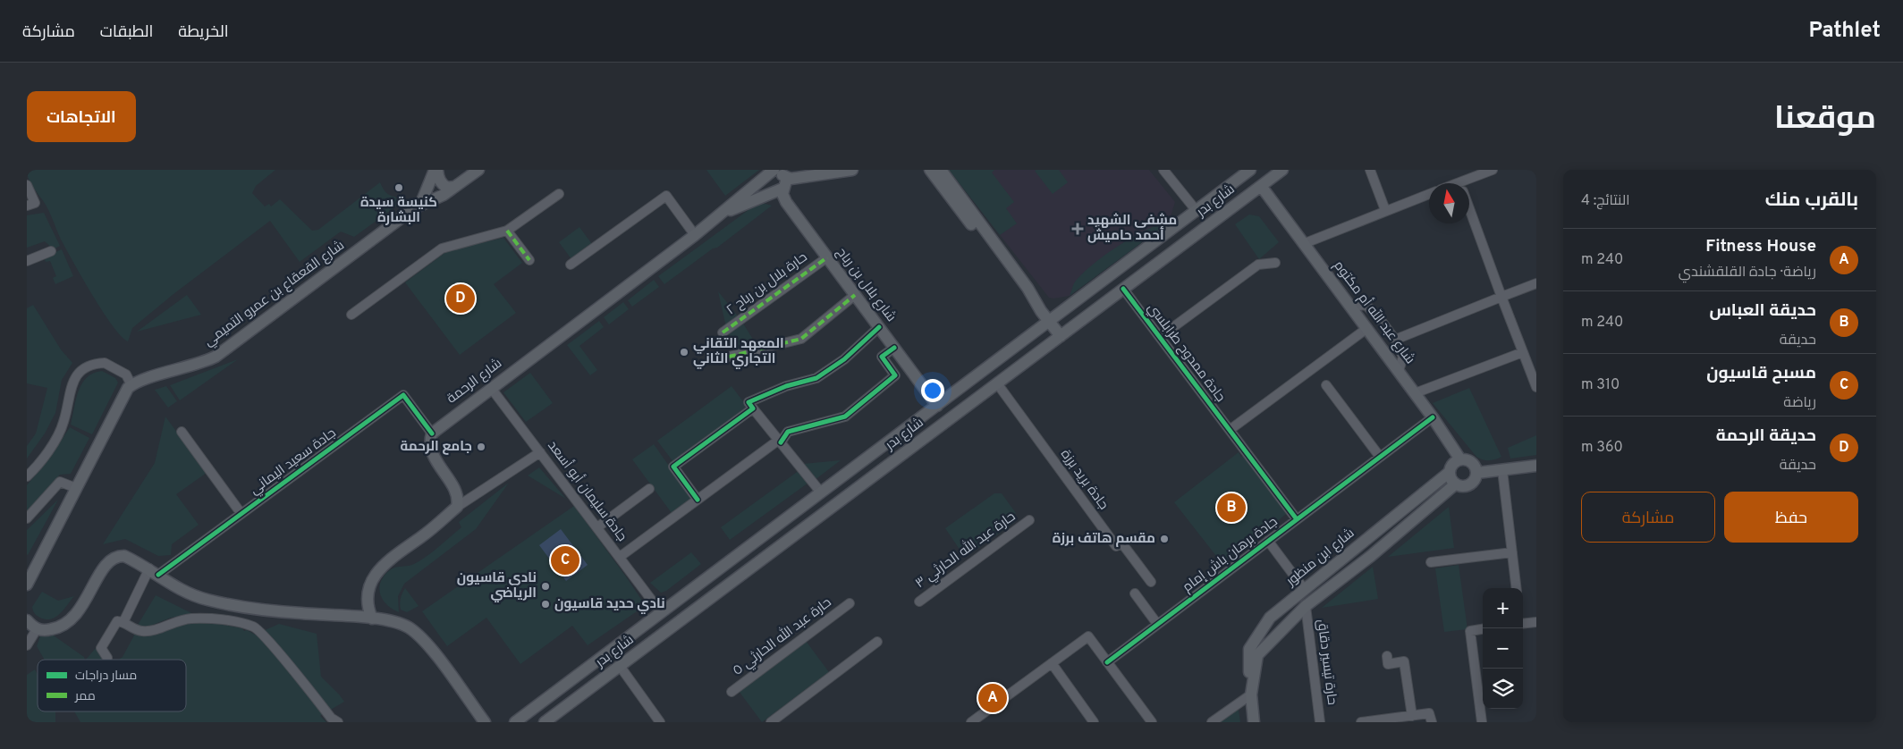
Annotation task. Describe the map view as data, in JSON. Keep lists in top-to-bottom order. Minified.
{"streets":{"main road":["شارع بدر","شارع بلال بن رباح","شارع القعقاع بن عمرو التميمي","شارع عبد اللّه أم مكتوم","شارع الرحمة","شارع ابن منظور"],"street":["حارة بلال بن رباح ٢","جادة ممدوح طرابلسي","جادة سعيد اليماني","جادة بريد برزة","جادة سليمان أبو أسعد","حارة عبد الله الحارثي ٣","جادة برهان باش إمام","حارة عبد الله الحارثي ٥","حارة تيسير دقاق"]},"crossings":[["شارع بدر","شارع بلال بن رباح"],["شارع بدر","شارع عبد اللّه أم مكتوم"],["شارع بدر","جادة ممدوح طرابلسي"],["شارع بدر","جادة بريد برزة"],["شارع بدر","جادة سليمان أبو أسعد"],["حارة بلال بن رباح ٢","شارع بلال بن رباح"],["شارع بلال بن رباح","شارع الرحمة"],["شارع عبد اللّه أم مكتوم","جادة برهان باش إمام"],["شارع عبد اللّه أم مكتوم","شارع ابن منظور"],["جادة ممدوح طرابلسي","جادة برهان باش إمام"],["شارع الرحمة","جادة سعيد اليماني"],["شارع الرحمة","جادة سليمان أبو أسعد"],["شارع ابن منظور","حارة تيسير دقاق"]],"places":{"other":["كنيسة سيدة البشارة","المعهد التقاني التجاري الثاني","جامع الرحمة","مقسم هاتف برزة","نادي قاسيون الرياضي","نادي حديد قاسيون"],"health":["مشفى الشهيد أحمد حاميش"]},"legend":["مسار دراجات","ممر"],"north":"top","page":{"header":"Pathlet","nav":["الخريطة","الطبقات","مشاركة"],"title":"موقعنا","buttons":["الاتجاهات",["حفظ","مشاركة"]],"heading":["بالقرب منك","النتائج: 4"],"list":[{"mark":"A","name":"Fitness House","note":"رياضة · جادة القلقشندي","value":"240 m"},{"mark":"B","name":"حديقة العباس","note":"حديقة","value":"240 m"},{"mark":"C","name":"مسبح قاسيون","note":"رياضة","value":"310 m"},{"mark":"D","name":"حديقة الرحمة","note":"حديقة","value":"360 m"}],"pins":["D","B","C","A"],"map_buttons":["+","−"]}}
